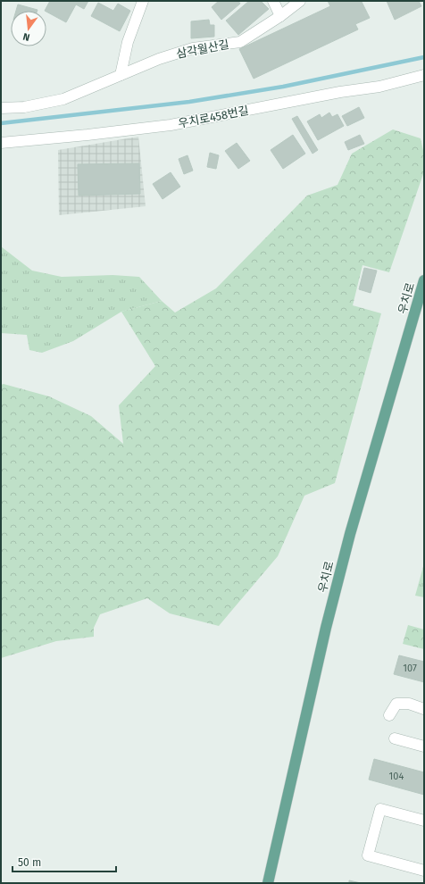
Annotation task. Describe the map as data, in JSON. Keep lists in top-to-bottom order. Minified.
{"streets":{"main road":["우치로"],"street":["삼각월산길","우치로458번길"]},"house_numbers":["107","104"],"scale_bar":"50 m","north":"bottom"}
